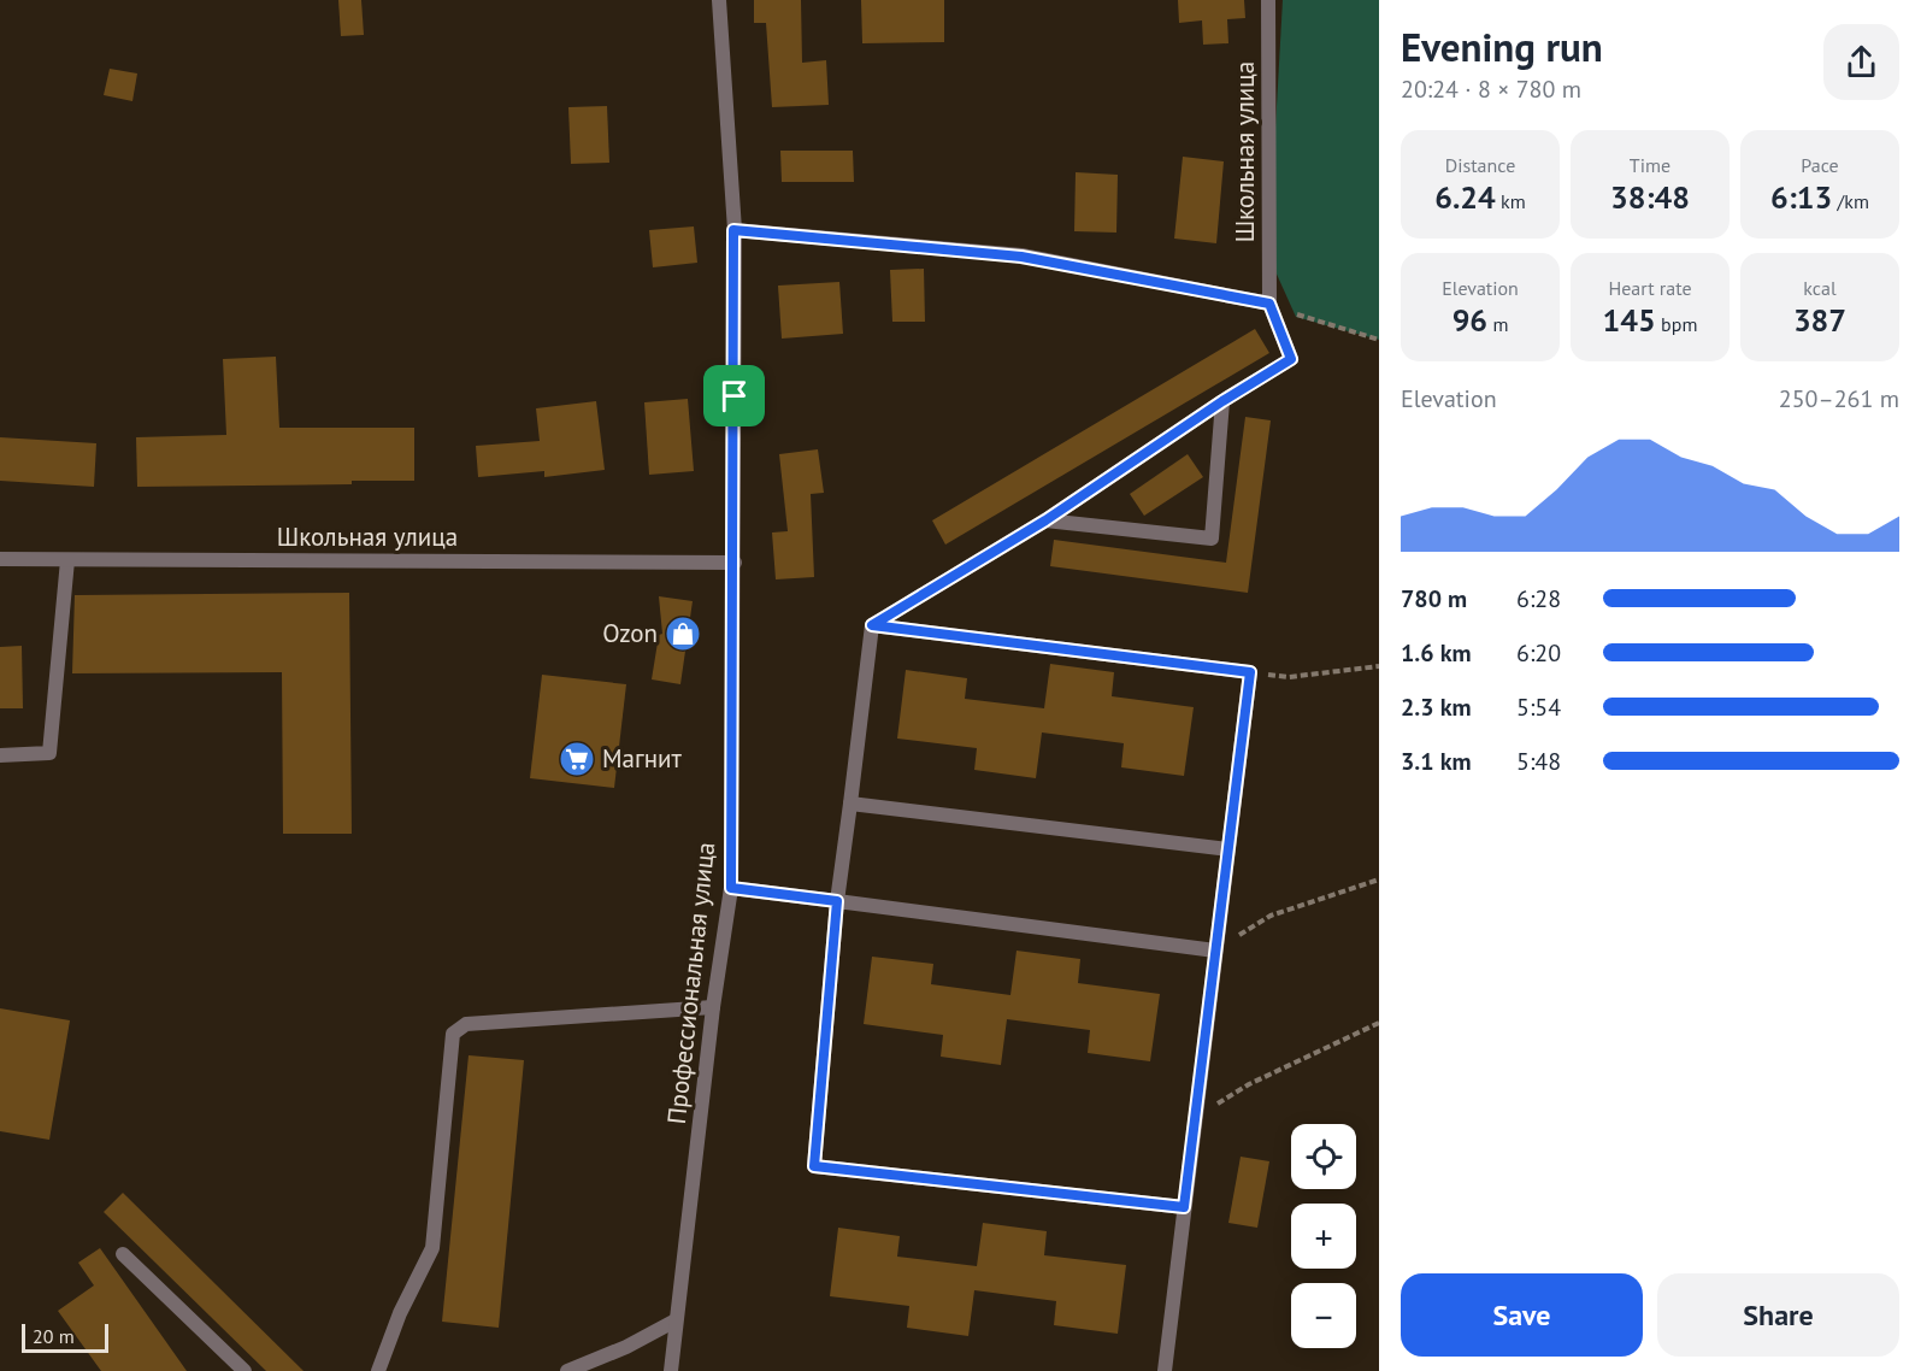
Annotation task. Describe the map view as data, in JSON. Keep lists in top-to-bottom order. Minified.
{"streets":{"street":["Школьная улица","Профессиональная улица"]},"crossings":[["Школьная улица","Профессиональная улица"]],"places":{"shop":["Ozon"],"supermarket":["Магнит"]},"scale_bar":"20 m","page":{"heading":["Evening run","20:24 · 8 × 780 m"],"stats":[["Distance","6.24 km"],["Time","38:48"],["Pace","6:13 /km"],["Elevation","96 m"],["Heart rate","145 bpm"],["kcal","387"]],"chart":["Elevation","250–261 m"],"list":[{"name":"780 m","note":"6:28"},{"name":"1.6 km","note":"6:20"},{"name":"2.3 km","note":"5:54"},{"name":"3.1 km","note":"5:48"}],"map_buttons":["+","−"],"buttons":["Save","Share"],"scale":"20 m"}}
